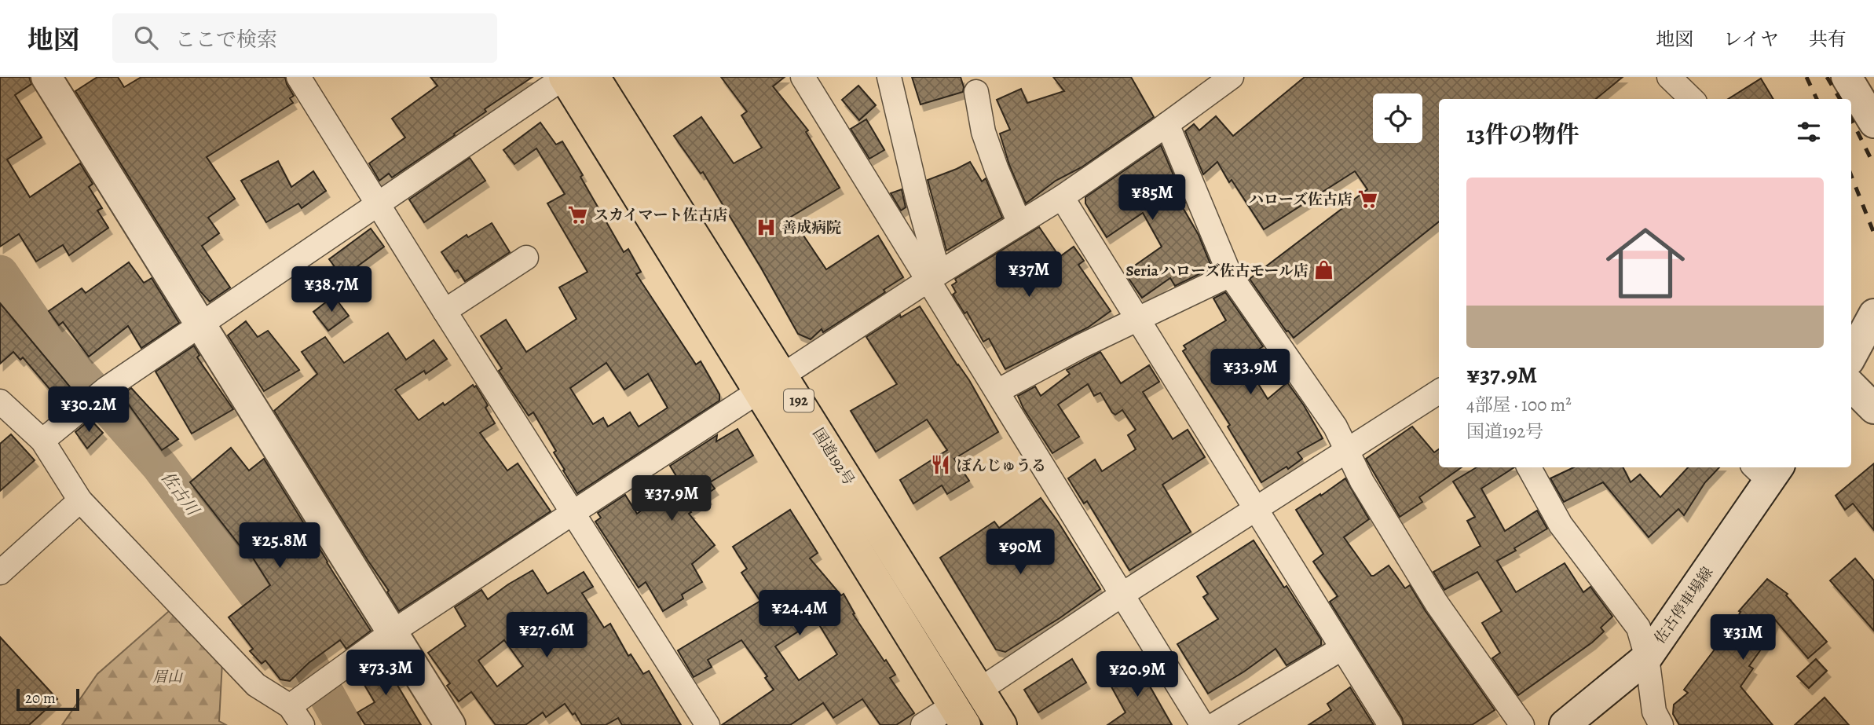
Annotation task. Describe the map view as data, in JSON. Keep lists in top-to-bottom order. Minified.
{"streets":{"highway":["192","国道192号"],"street":["佐古停車場線"]},"water":["佐古川"],"parks":["眉山"],"places":{"supermarket":["ハローズ佐古店","スカイマート佐古店"],"hospital":["善成病院"],"shop":["Seria ハローズ佐古モール店"],"restaurant":["ぼんじゅうる"]},"scale_bar":"20 m","page":{"header":"地図","search":"ここで検索","nav":["地図","レイヤ","共有"],"heading":"13件の物件","list":[{"name":"¥37.9M","note":"4部屋 · 100 m² · 国道192号"}],"price":["¥85M","¥37M","¥38.7M","¥33.9M","¥30.2M","¥37.9M","¥25.8M","¥90M","¥24.4M","¥27.6M","¥31M","¥73.3M","¥20.9M"],"scale":"20 m"}}
